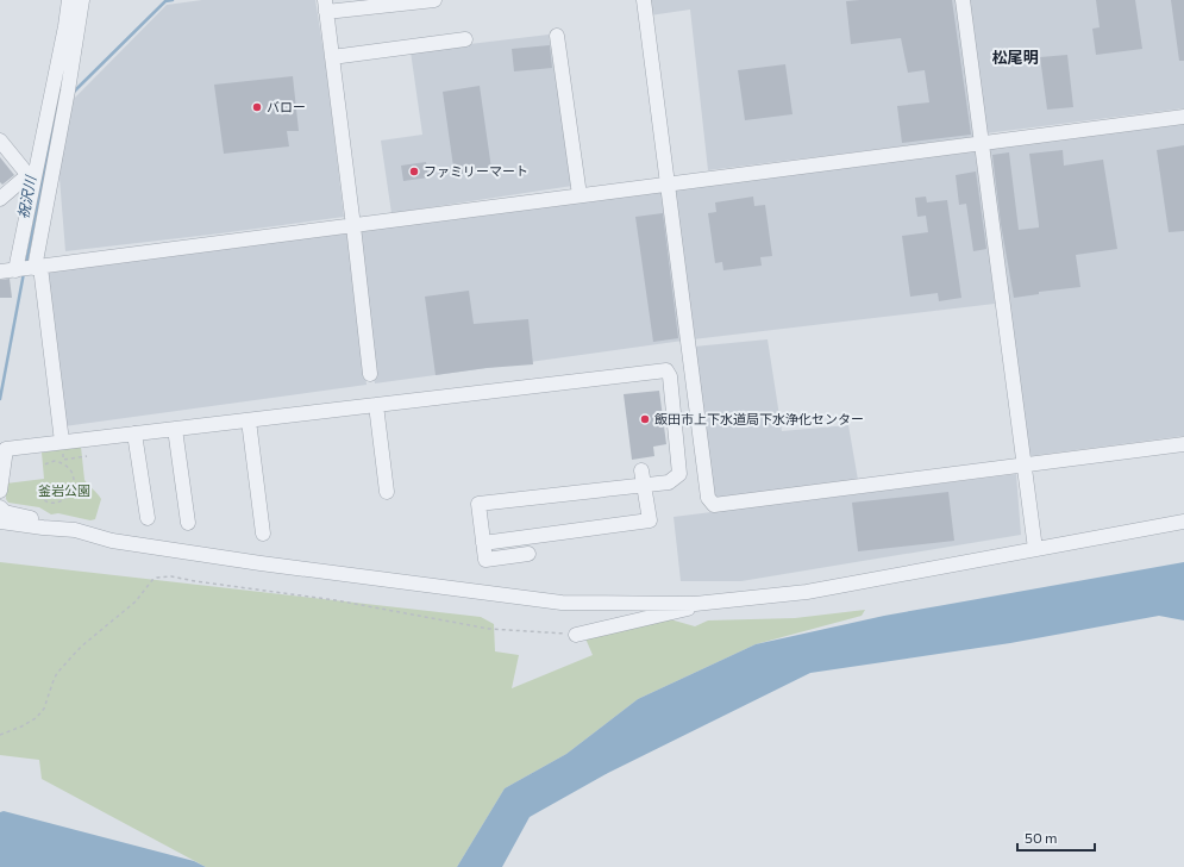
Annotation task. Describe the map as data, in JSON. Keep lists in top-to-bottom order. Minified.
{"districts":["松尾明"],"water":["祝沢川"],"parks":["釜岩公園"],"places":["バロー","ファミリーマート","飯田市上下水道局下水浄化センター"],"scale_bar":"50 m"}
